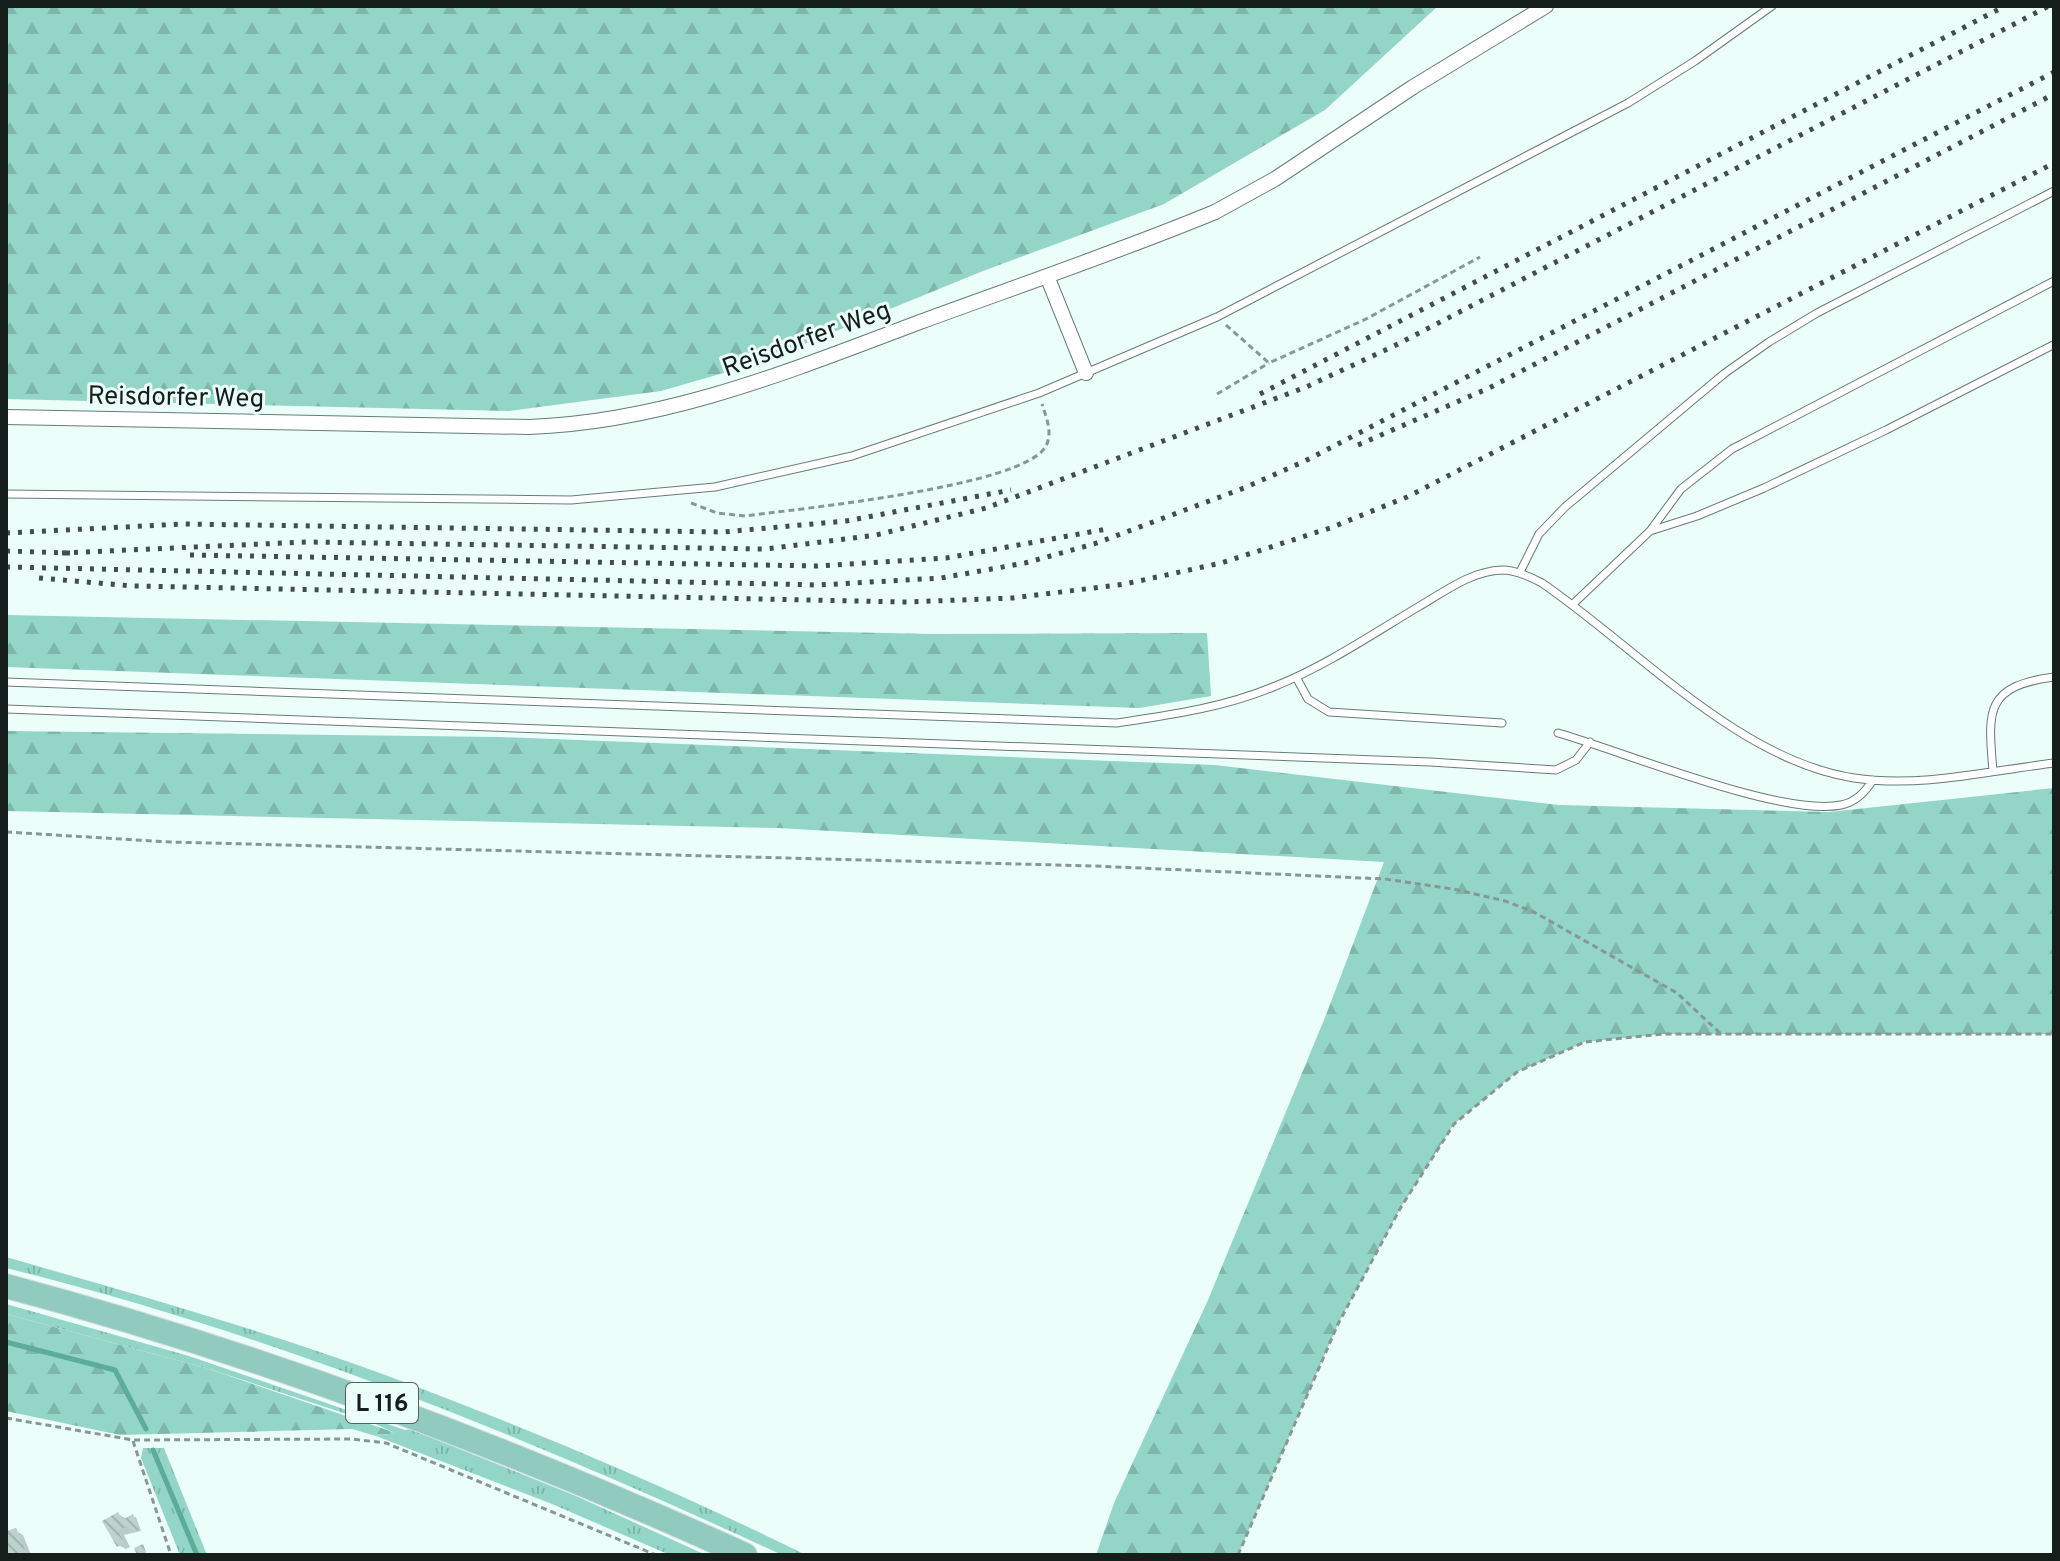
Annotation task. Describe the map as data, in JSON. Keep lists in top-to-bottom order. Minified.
{"streets":{"main road":["L 116"],"street":["Reisdorfer Weg"]}}
